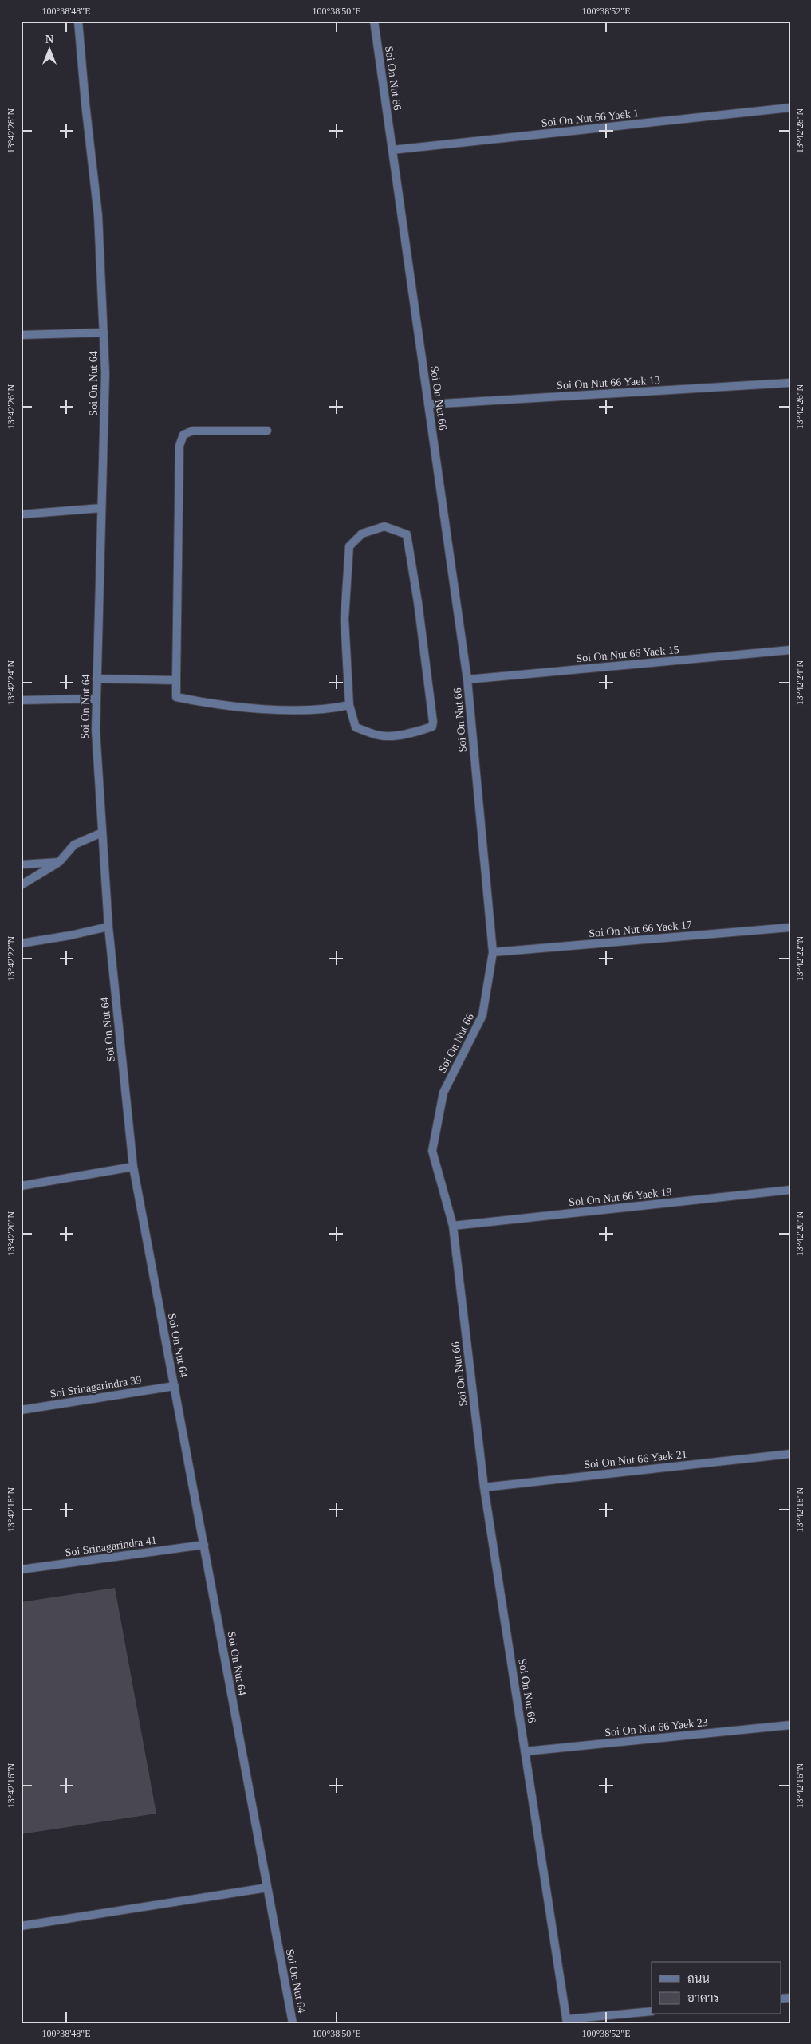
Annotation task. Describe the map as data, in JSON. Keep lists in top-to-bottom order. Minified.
{"streets":{"street":["Soi On Nut 66","Soi On Nut 66 Yaek 1","Soi On Nut 66 Yaek 13","Soi On Nut 64","Soi On Nut 66 Yaek 15","Soi On Nut 66 Yaek 17","Soi On Nut 66 Yaek 19","Soi Srinagarindra 39","Soi On Nut 66 Yaek 21","Soi Srinagarindra 41","Soi On Nut 66 Yaek 23"]},"crossings":[["Soi On Nut 66","Soi On Nut 66 Yaek 1"],["Soi On Nut 66","Soi On Nut 66 Yaek 13"],["Soi On Nut 66","Soi On Nut 66 Yaek 15"],["Soi On Nut 66","Soi On Nut 66 Yaek 17"],["Soi On Nut 66","Soi On Nut 66 Yaek 19"],["Soi On Nut 66","Soi On Nut 66 Yaek 21"],["Soi On Nut 66","Soi On Nut 66 Yaek 23"],["Soi On Nut 64","Soi Srinagarindra 39"],["Soi On Nut 64","Soi Srinagarindra 41"]],"legend":["ถนน","อาคาร"],"north":"top","coordinates":["100°38'48\"E","100°38'50\"E","100°38'52\"E","13°42'28\"N","13°42'26\"N","13°42'24\"N","13°42'22\"N","13°42'20\"N","13°42'18\"N","13°42'16\"N"]}
